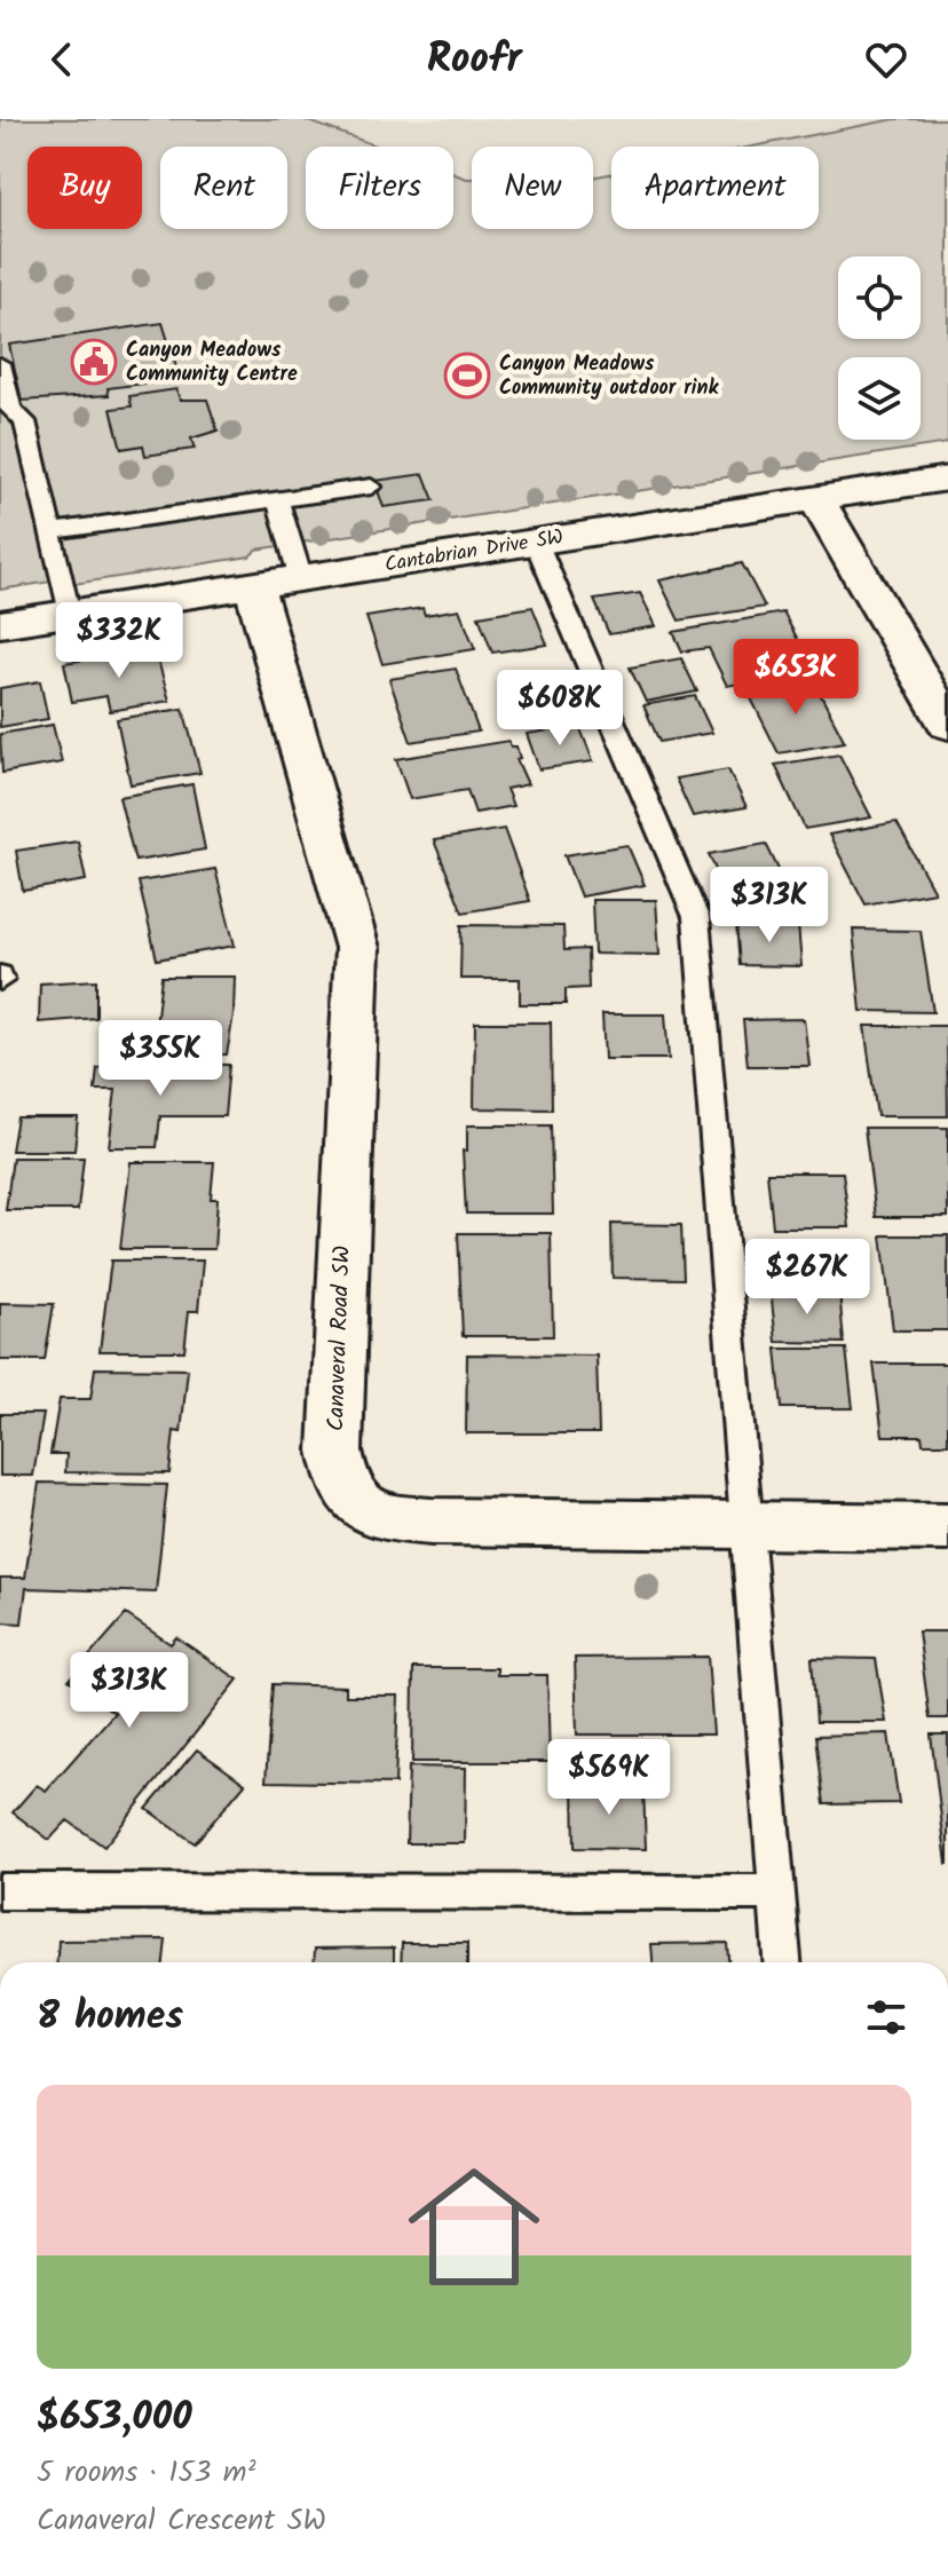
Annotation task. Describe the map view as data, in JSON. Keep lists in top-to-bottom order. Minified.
{"streets":{"street":["Cantabrian Drive SW","Canaveral Road SW"]},"crossings":[["Cantabrian Drive SW","Canaveral Road SW"]],"places":{"public building":["Canyon Meadows Community Centre"],"sports":["Canyon Meadows Community outdoor rink"]},"page":{"header":"Roofr","chip":["Buy","Rent","Filters","New","Apartment"],"price":["$332K","$653K","$608K","$313K","$355K","$267K","$313K","$569K"],"heading":"8 homes","list":[{"name":"$653,000","note":"5 rooms · 153 m² · Canaveral Crescent SW"}]}}
